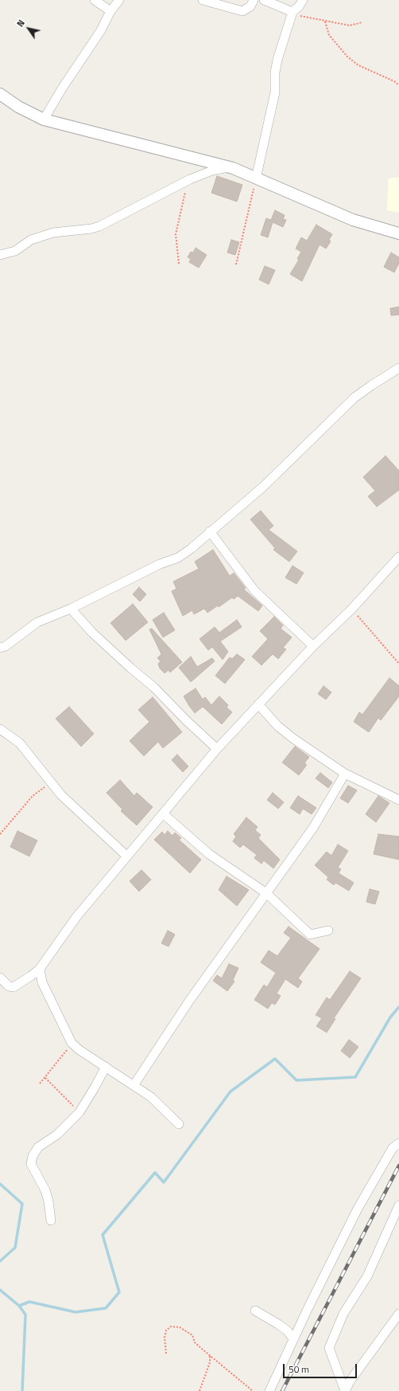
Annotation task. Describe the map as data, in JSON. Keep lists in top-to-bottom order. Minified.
{"scale_bar":"50 m","north":"top left"}
